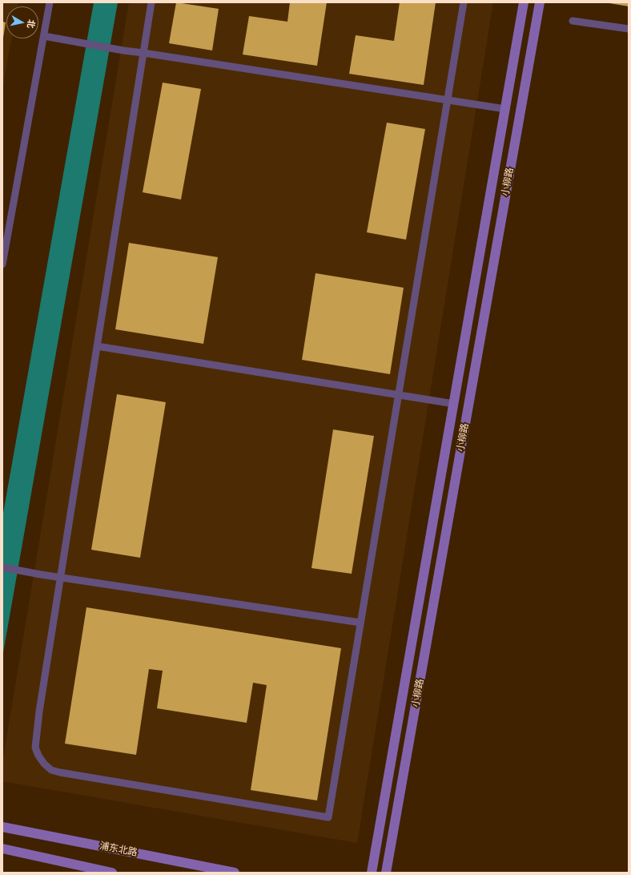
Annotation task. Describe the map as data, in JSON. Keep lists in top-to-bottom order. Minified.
{"streets":{"street":["小柳路","浦东北路"]},"north":"right"}
